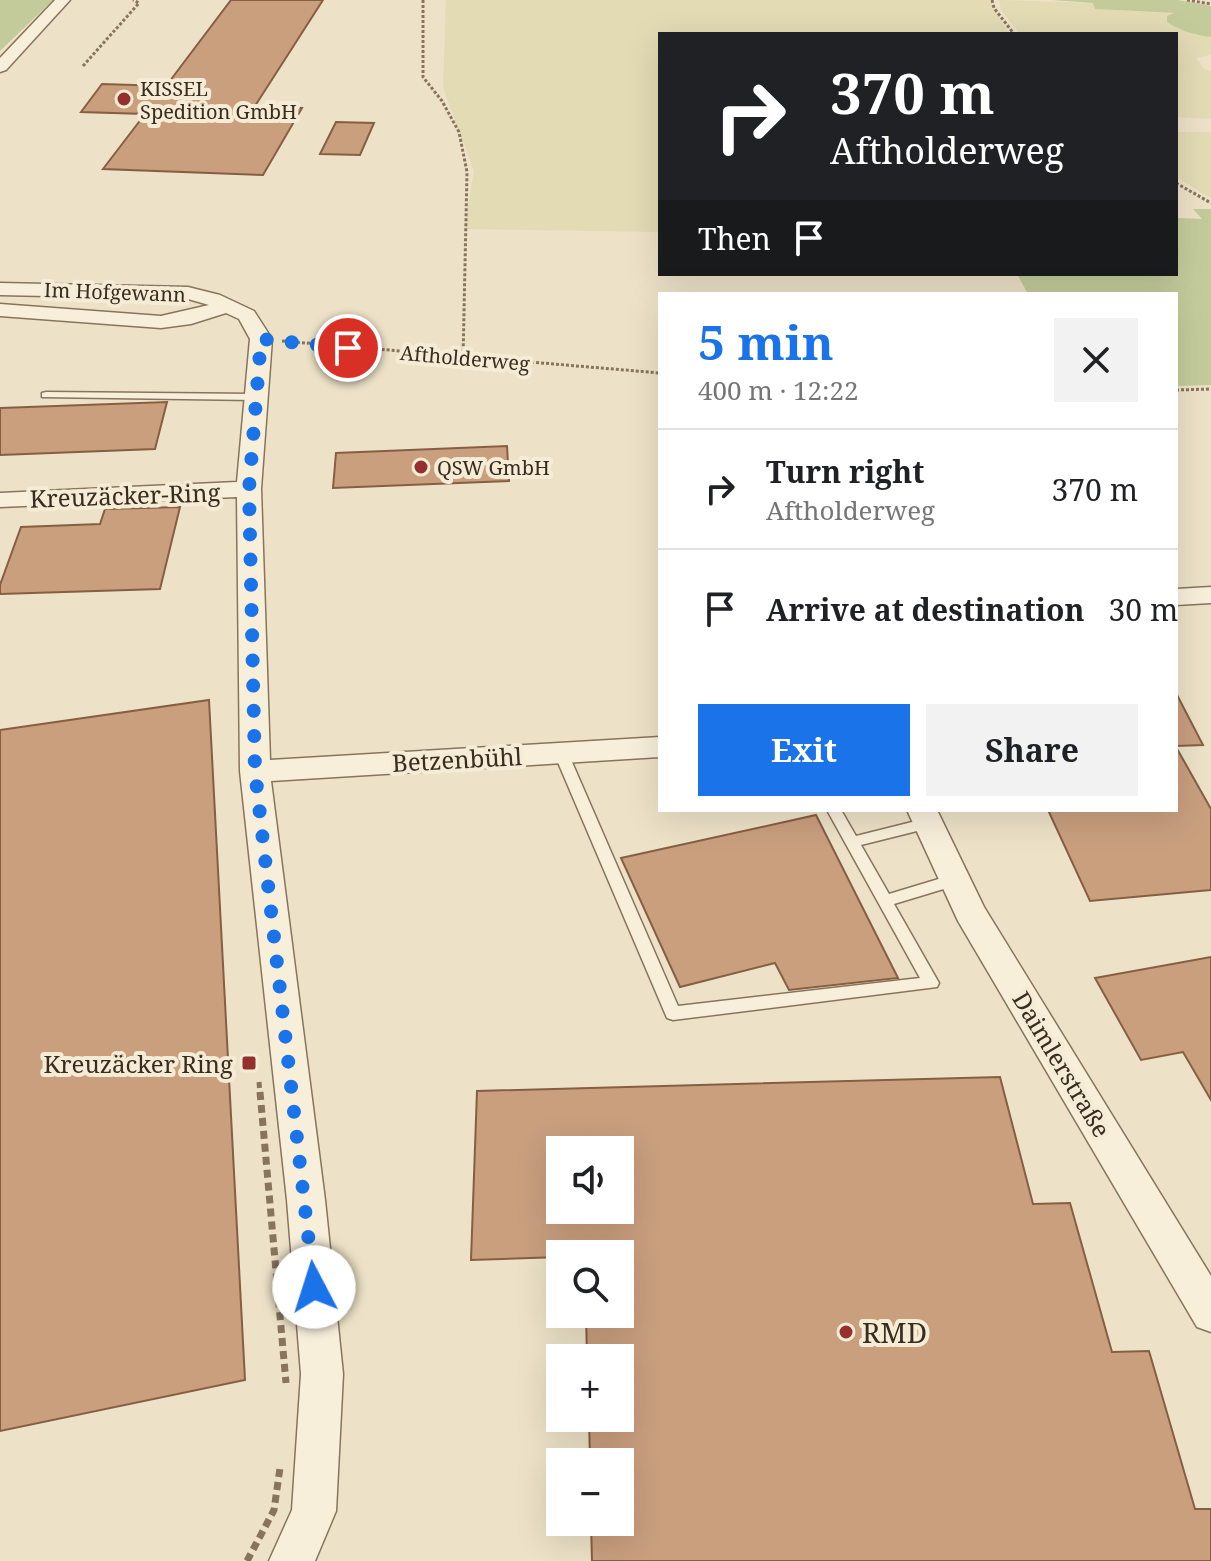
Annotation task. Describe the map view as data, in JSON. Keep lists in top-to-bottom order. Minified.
{"streets":{"street":["Im Hofgewann","Kreuzäcker-Ring","Betzenbühl","Daimlerstraße"],"path":["Aftholderweg"]},"crossings":[["Aftholderweg","Kreuzäcker-Ring"],["Kreuzäcker-Ring","Betzenbühl"]],"places":{"other":["KISSEL Spedition GmbH","QSW GmbH","RMD"],"transit":["Kreuzäcker Ring"]},"page":{"turn":["370 m","Aftholderweg"],"then":"Then","heading":["5 min","400 m · 12:22"],"list":[{"name":"Turn right","note":"Aftholderweg","value":"370 m"},{"name":"Arrive at destination","value":"30 m"}],"buttons":["Exit","Share"],"map_buttons":["+","−"]}}
